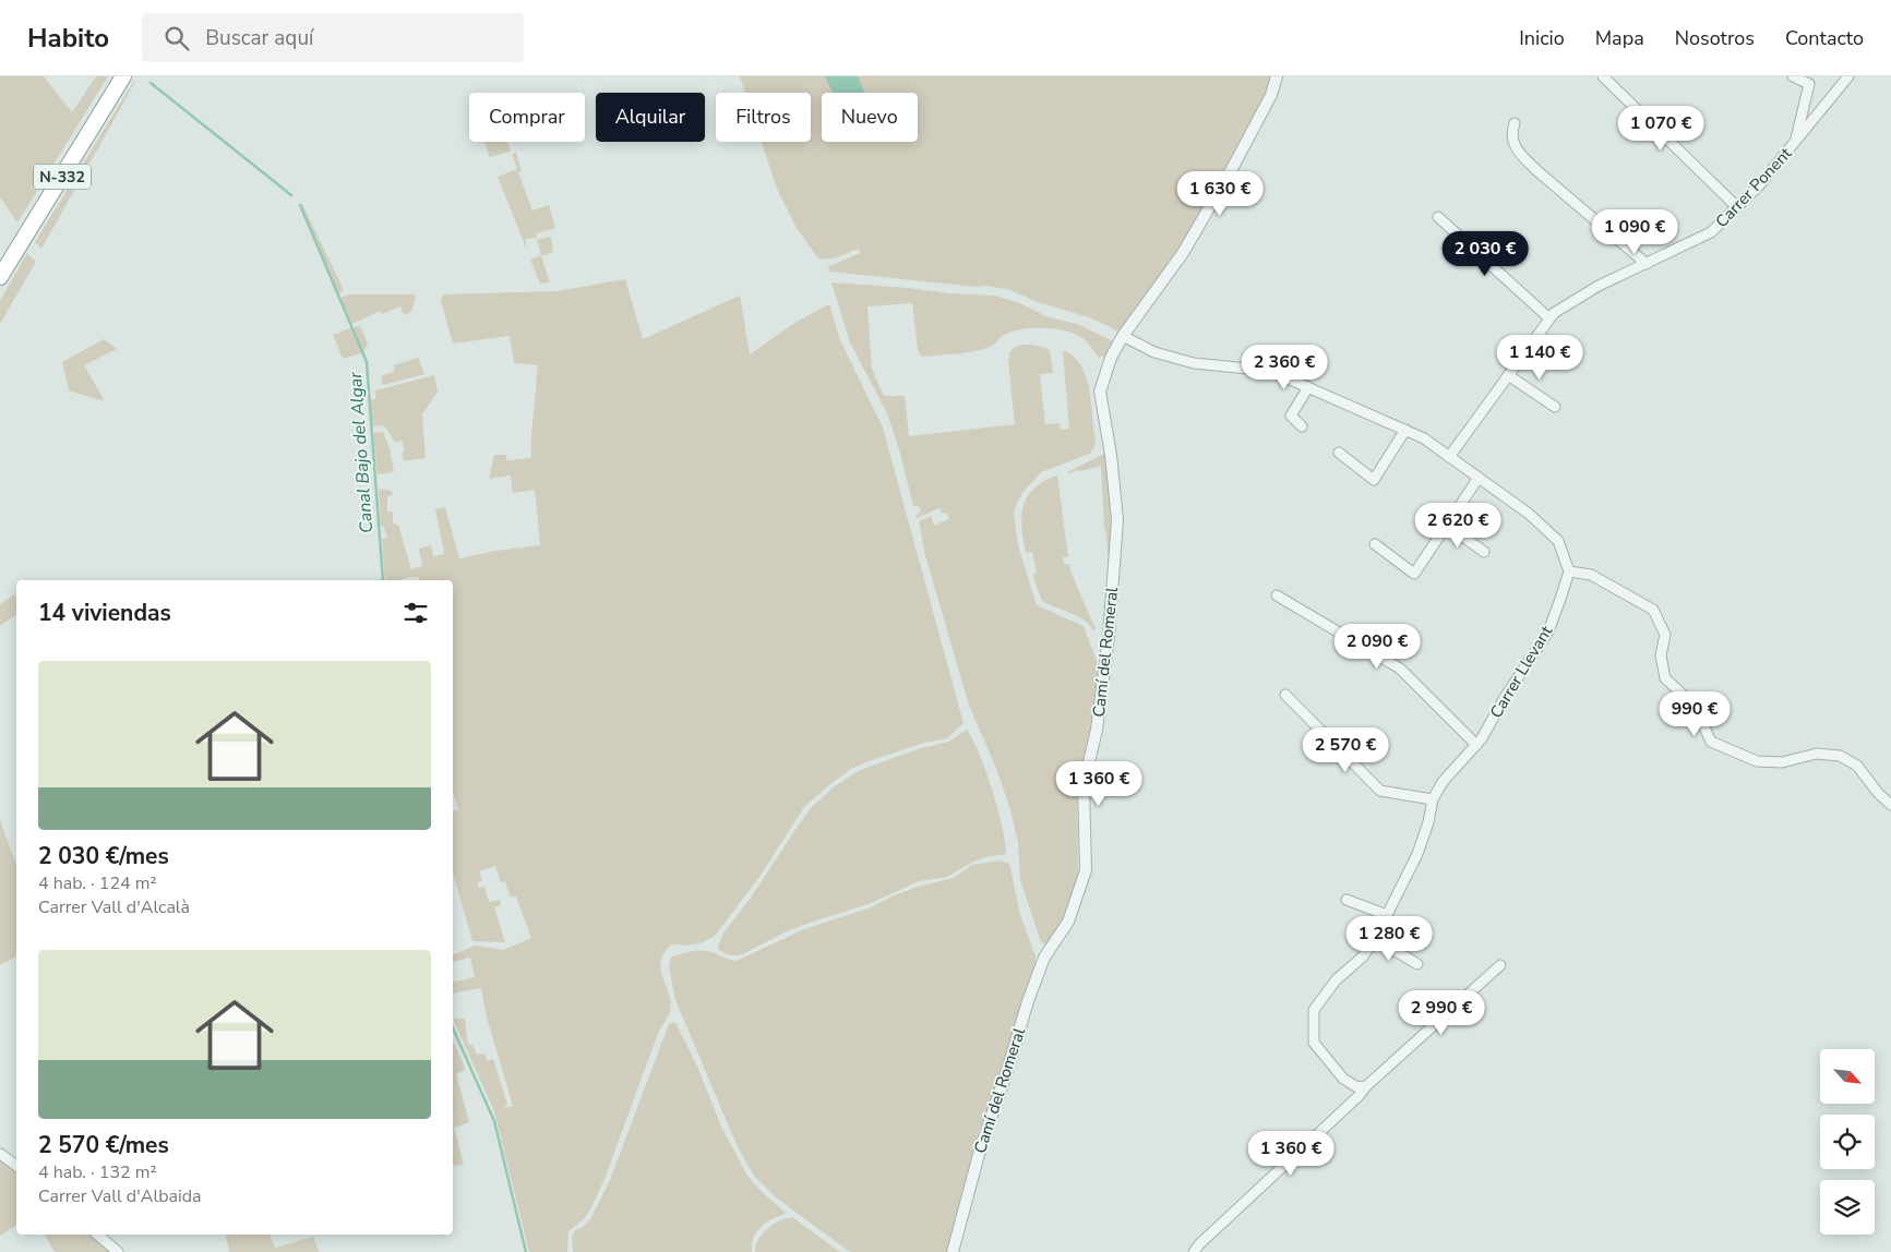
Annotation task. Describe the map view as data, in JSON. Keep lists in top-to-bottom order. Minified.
{"streets":{"highway":["N-332"],"street":["Carrer Ponent","Camí del Romeral","Carrer Llevant"]},"water":["Canal Bajo del Algar"],"north":"bottom right","page":{"header":"Habito","search":"Buscar aquí","nav":["Inicio","Mapa","Nosotros","Contacto"],"chip":["Comprar","Alquilar","Filtros","Nuevo"],"price":["1 070 €","1 630 €","1 090 €","2 030 €","1 140 €","2 360 €","2 620 €","2 090 €","990 €","2 570 €","1 360 €","1 280 €","2 990 €","1 360 €"],"heading":"14 viviendas","list":[{"name":"2 030 €/mes","note":"4 hab. · 124 m² · Carrer Vall d'Alcalà"},{"name":"2 570 €/mes","note":"4 hab. · 132 m² · Carrer Vall d'Albaida"}]}}
